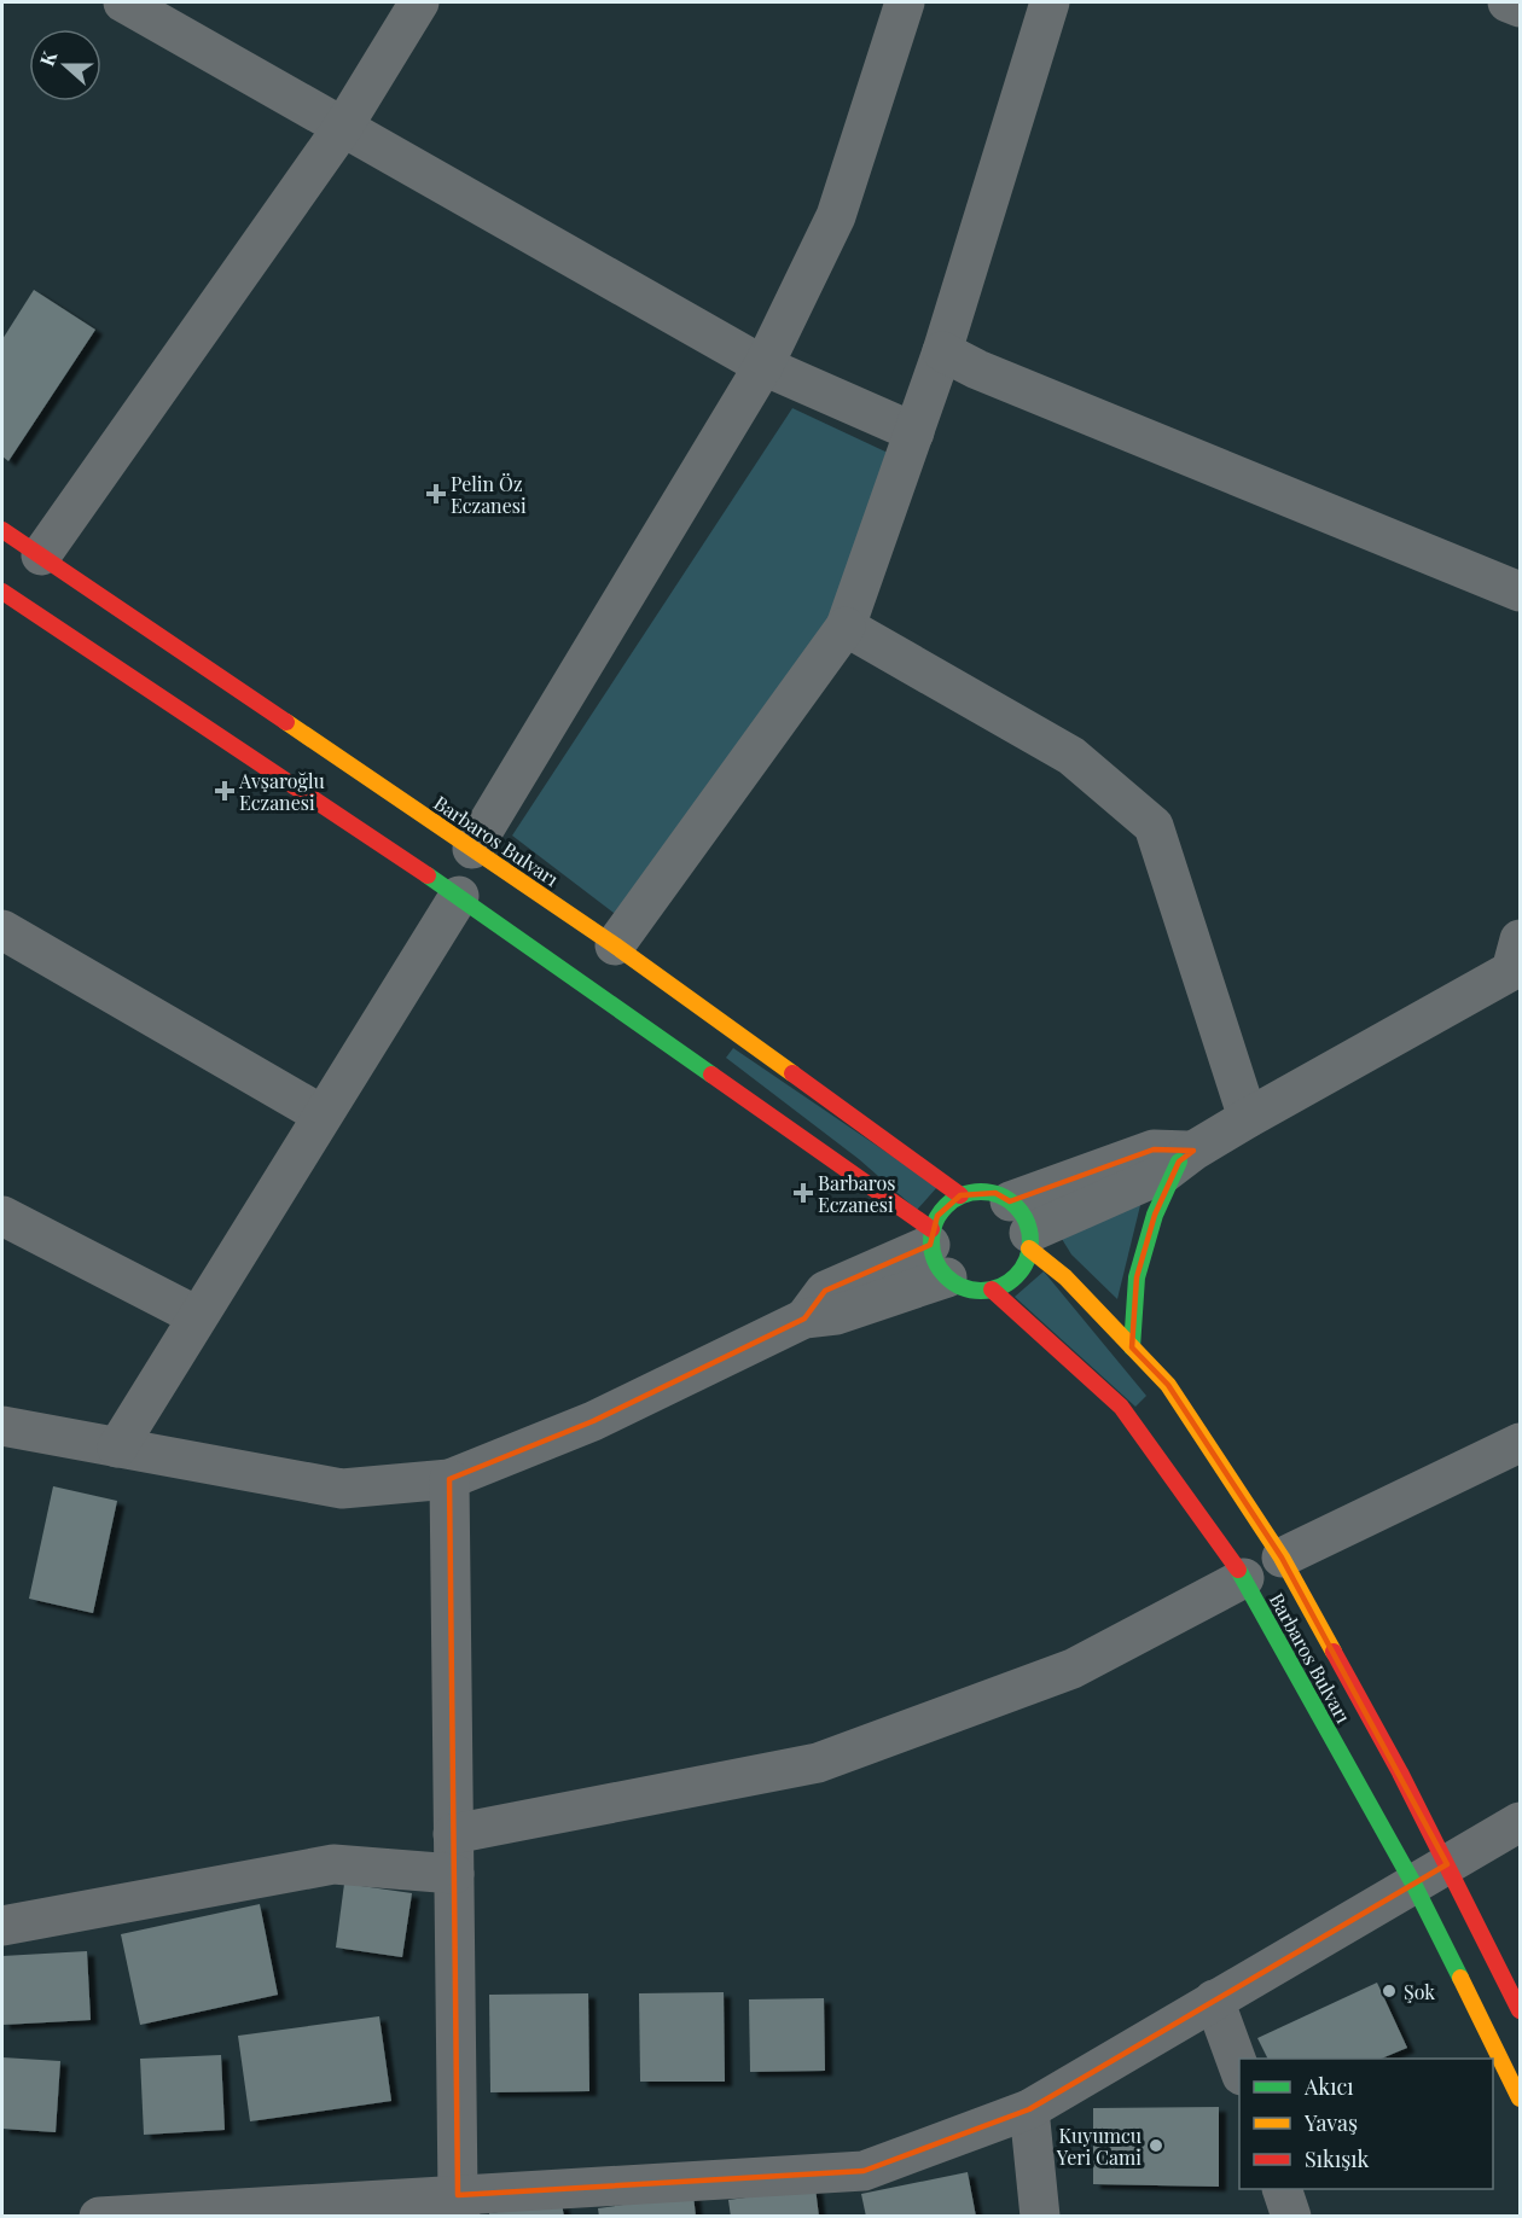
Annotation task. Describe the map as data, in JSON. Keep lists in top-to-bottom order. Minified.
{"streets":{"street":["Barbaros Bulvarı"]},"places":{"health":["Pelin Öz Eczanesi","Avşaroğlu Eczanesi","Barbaros Eczanesi"],"other":["Şok","Kuyumcu Yeri Cami"]},"legend":["Akıcı","Yavaş","Sıkışık"],"north":"left"}
